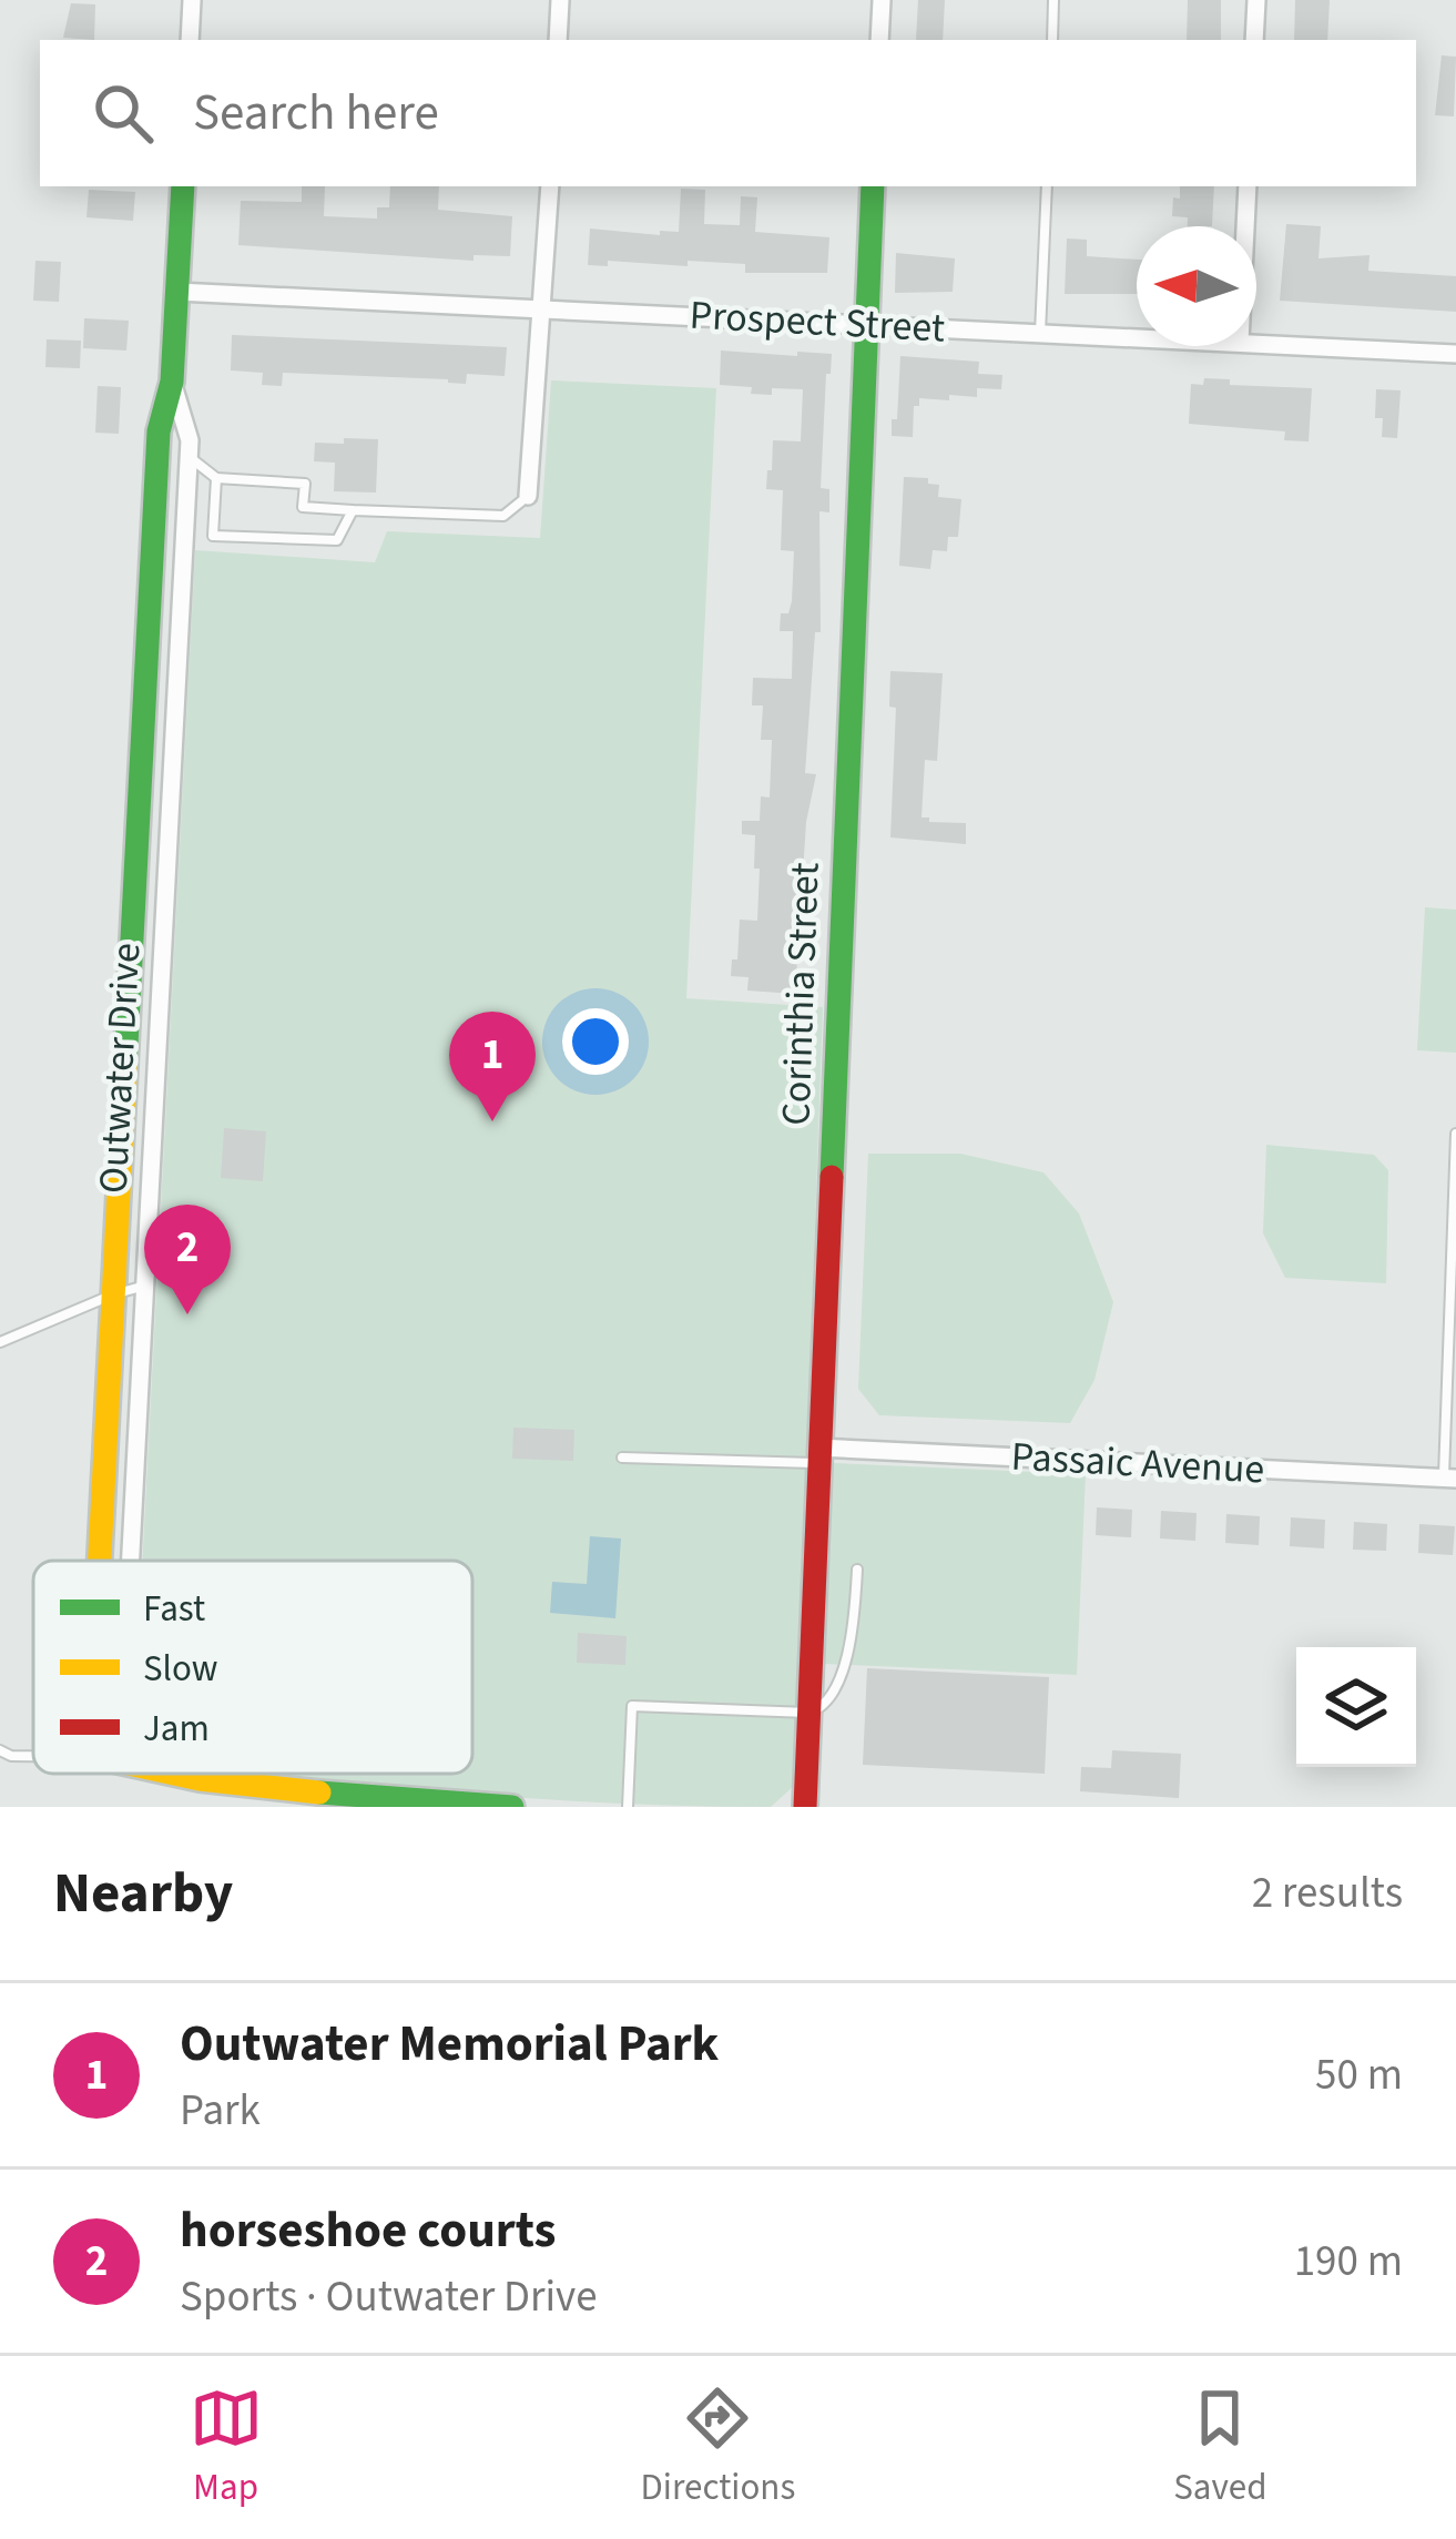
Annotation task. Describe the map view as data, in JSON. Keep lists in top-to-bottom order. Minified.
{"streets":{"street":["Prospect Street","Corinthia Street","Outwater Drive","Passaic Avenue"]},"crossings":[["Prospect Street","Corinthia Street"],["Prospect Street","Outwater Drive"],["Corinthia Street","Passaic Avenue"]],"legend":["Fast","Slow","Jam"],"north":"left","page":{"search":"Search here","pins":["1","2"],"heading":["Nearby","2 results"],"list":[{"mark":"1","name":"Outwater Memorial Park","note":"Park","value":"50 m"},{"mark":"2","name":"horseshoe courts","note":"Sports · Outwater Drive","value":"190 m"}],"nav":["Map","Directions","Saved"]}}
